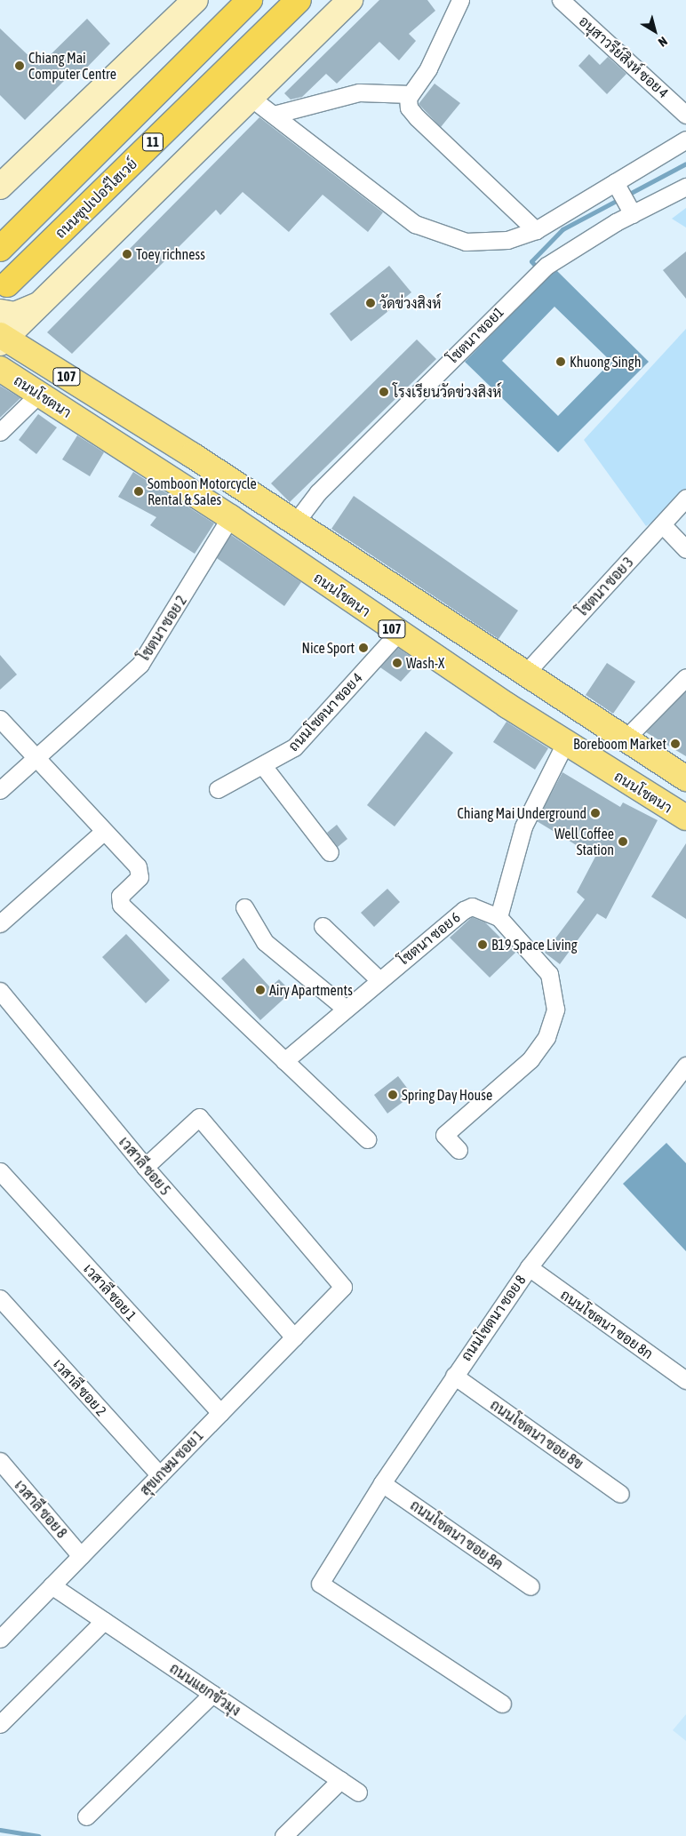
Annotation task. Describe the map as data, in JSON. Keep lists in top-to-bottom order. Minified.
{"streets":{"highway":["11","ถนนซุปเปอร์ไฮเวย์"],"main road":["107","ถนนโชตนา"],"street":["อนุสาวรีย์สิงห์ ซอย 4","โชตนา ซอย1","โชตนา ซอย 3","โชตนา ซอย 2","ถนนโชตนา ซอย 4","โชตนา ซอย 6","เวสาลี ซอย 5","เวสาลี ซอย 1","ถนนโชตนา ซอย 8","ถนนโชตนา ซอย 8ก","เวสาลี ซอย 2","ถนนโชตนา ซอย 8ข","สุขเกษม ซอย 1","เวสาลี ซอย 8","ถนนโชตนา ซอย 8ค","ถนนแยกขัวมุง"]},"crossings":[["โชตนา ซอย1","ถนนโชตนา"],["ถนนโชตนา","โชตนา ซอย 3"],["ถนนโชตนา","โชตนา ซอย 2"],["ถนนโชตนา","ถนนโชตนา ซอย 4"],["เวสาลี ซอย 5","สุขเกษม ซอย 1"],["เวสาลี ซอย 1","สุขเกษม ซอย 1"],["ถนนโชตนา ซอย 8","ถนนโชตนา ซอย 8ก"],["ถนนโชตนา ซอย 8","ถนนโชตนา ซอย 8ข"],["ถนนโชตนา ซอย 8","ถนนโชตนา ซอย 8ค"],["เวสาลี ซอย 2","สุขเกษม ซอย 1"],["สุขเกษม ซอย 1","เวสาลี ซอย 8"],["สุขเกษม ซอย 1","ถนนแยกขัวมุง"]],"places":["Chiang Mai Computer Centre","Toey richness","วัดข่วงสิงห์","Khuong Singh","โรงเรียนวัดข่วงสิงห์","Somboon Motorcycle Rental & Sales","Nice Sport","Wash-X","Boreboom Market","Chiang Mai Underground","Well Coffee Station","B19 Space Living","Airy Apartments","Spring Day House"],"north":"bottom right"}
